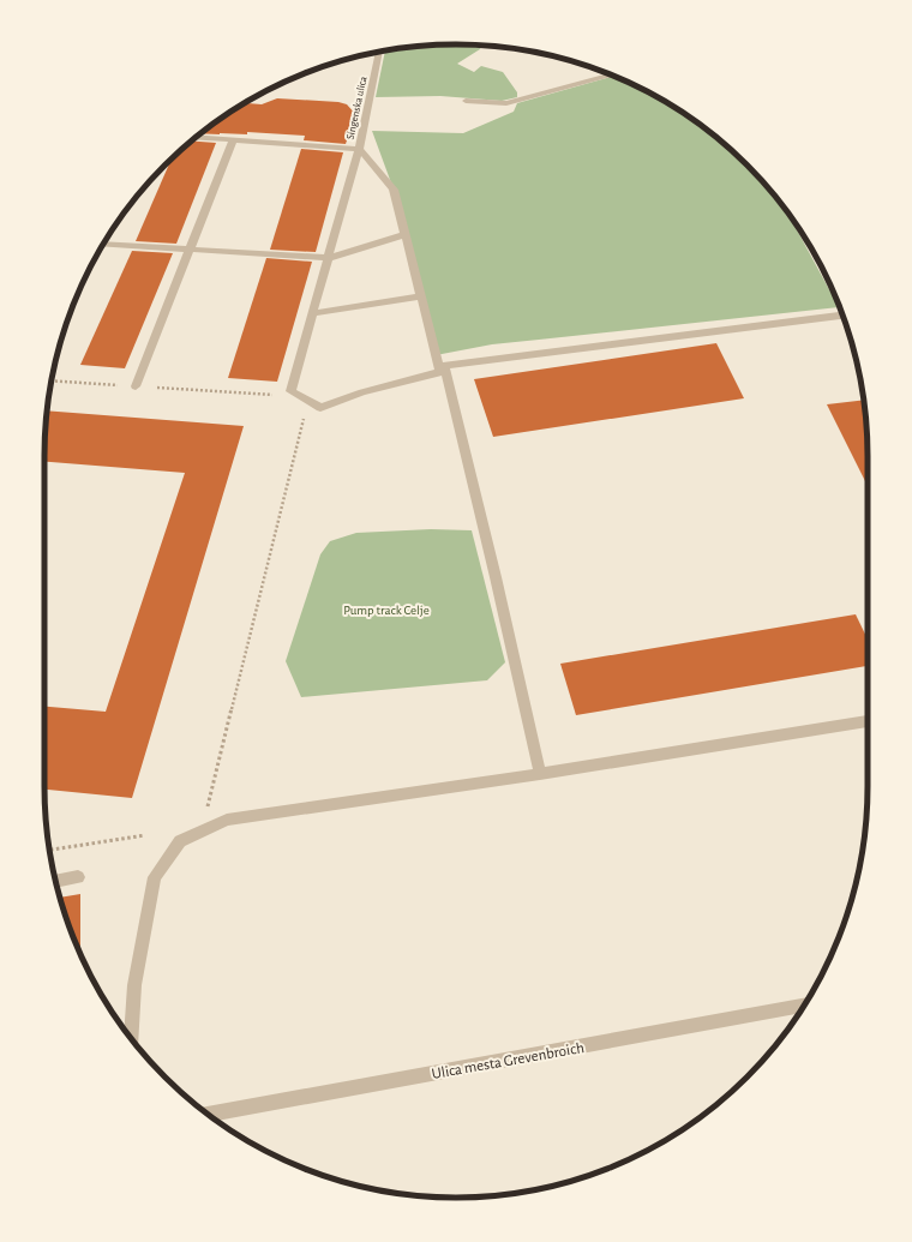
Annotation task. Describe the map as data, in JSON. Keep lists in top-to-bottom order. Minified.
{"streets":{"street":["Singenska ulica","Ulica mesta Grevenbroich"]},"parks":["Pump track Celje"]}
